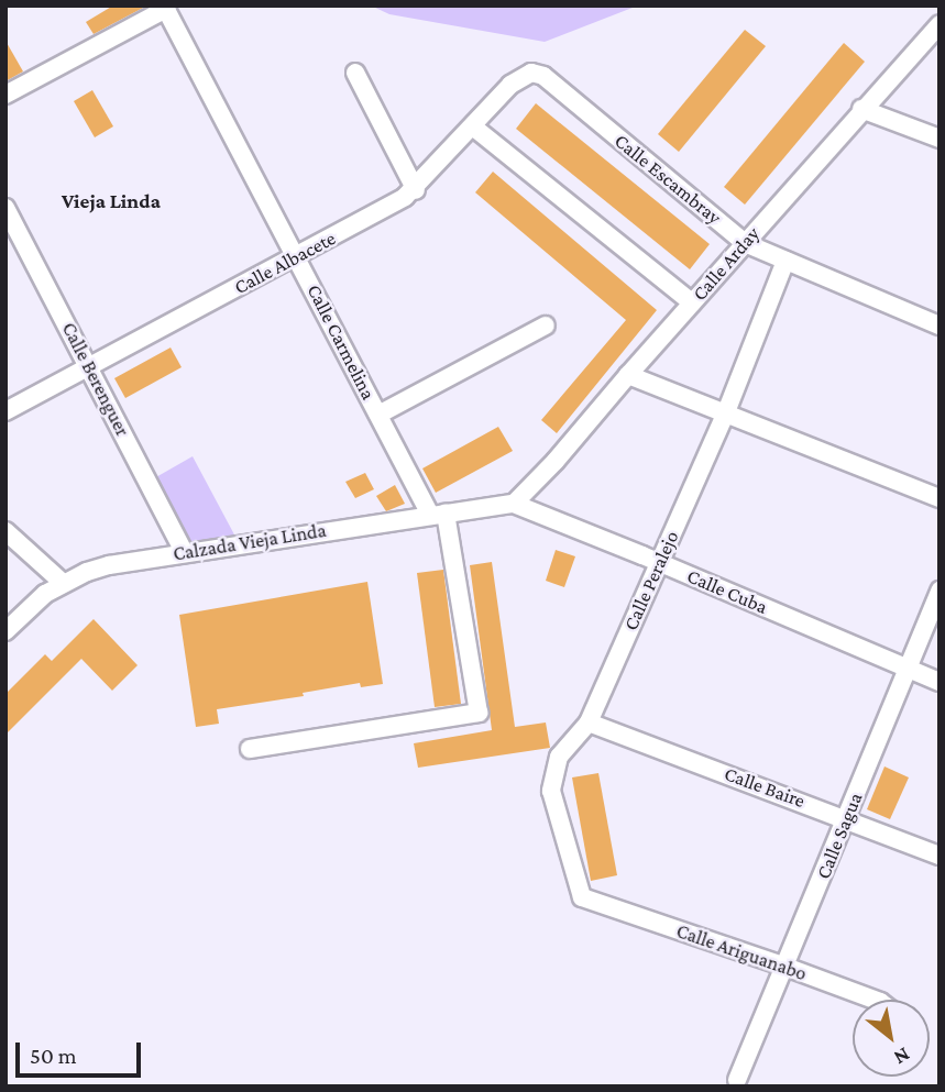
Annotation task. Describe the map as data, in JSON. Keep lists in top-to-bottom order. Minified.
{"streets":{"street":["Calle Escambray","Calle Albacete","Calle Arday","Calle Carmelina","Calle Berenguer","Calzada Vieja Linda","Calle Peralejo","Calle Cuba","Calle Baire","Calle Sagua","Calle Ariguanabo"]},"crossings":[["Calle Escambray","Calle Albacete"],["Calle Escambray","Calle Arday"],["Calle Escambray","Calle Peralejo"],["Calle Albacete","Calle Carmelina"],["Calle Albacete","Calle Berenguer"],["Calle Arday","Calzada Vieja Linda"],["Calle Arday","Calle Cuba"],["Calle Carmelina","Calzada Vieja Linda"],["Calle Berenguer","Calzada Vieja Linda"],["Calzada Vieja Linda","Calle Cuba"],["Calle Peralejo","Calle Cuba"],["Calle Peralejo","Calle Baire"],["Calle Peralejo","Calle Ariguanabo"],["Calle Cuba","Calle Sagua"],["Calle Baire","Calle Sagua"],["Calle Sagua","Calle Ariguanabo"]],"districts":["Vieja Linda"],"scale_bar":"50 m","north":"bottom right"}
